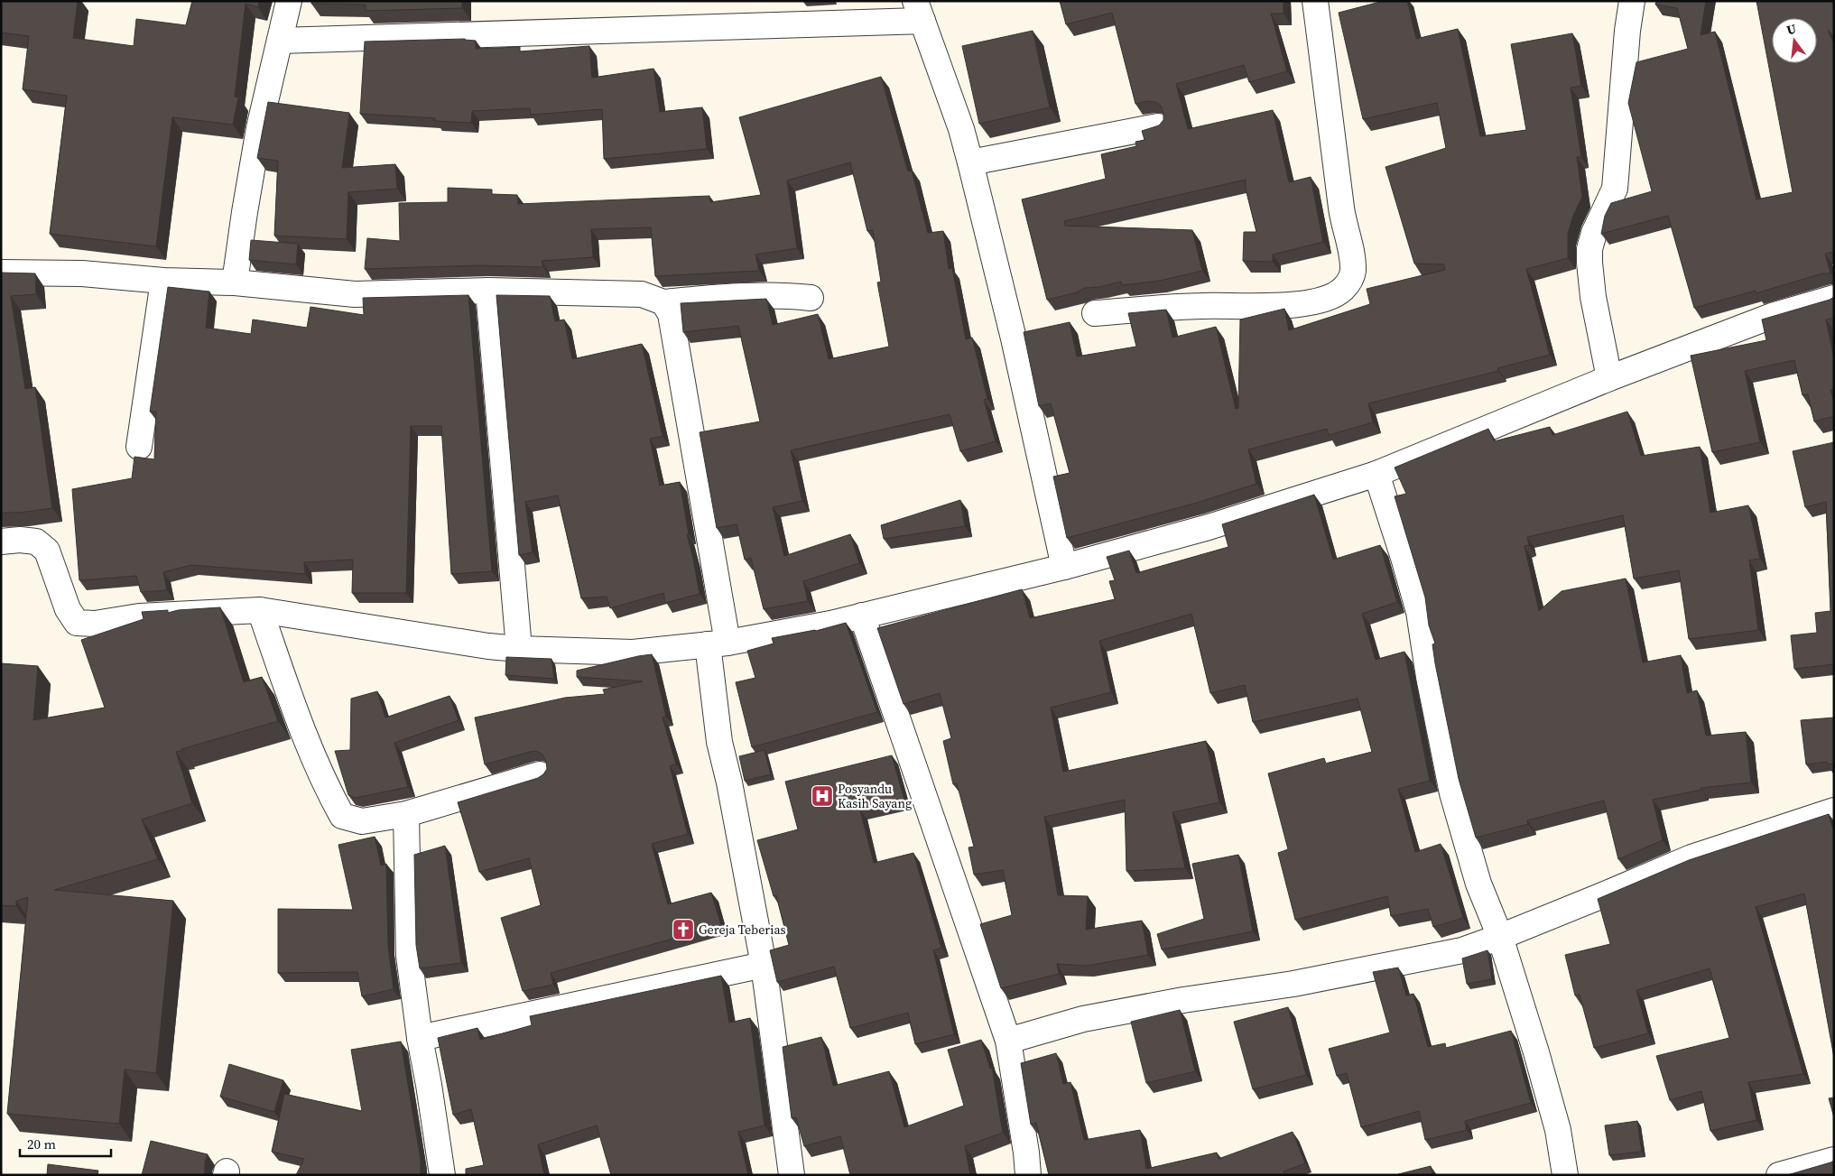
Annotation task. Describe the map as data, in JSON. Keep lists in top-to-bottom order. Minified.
{"places":{"hospital":["Posyandu Kasih Sayang"],"church":["Gereja Teberias"]},"scale_bar":"20 m","north":"top"}
